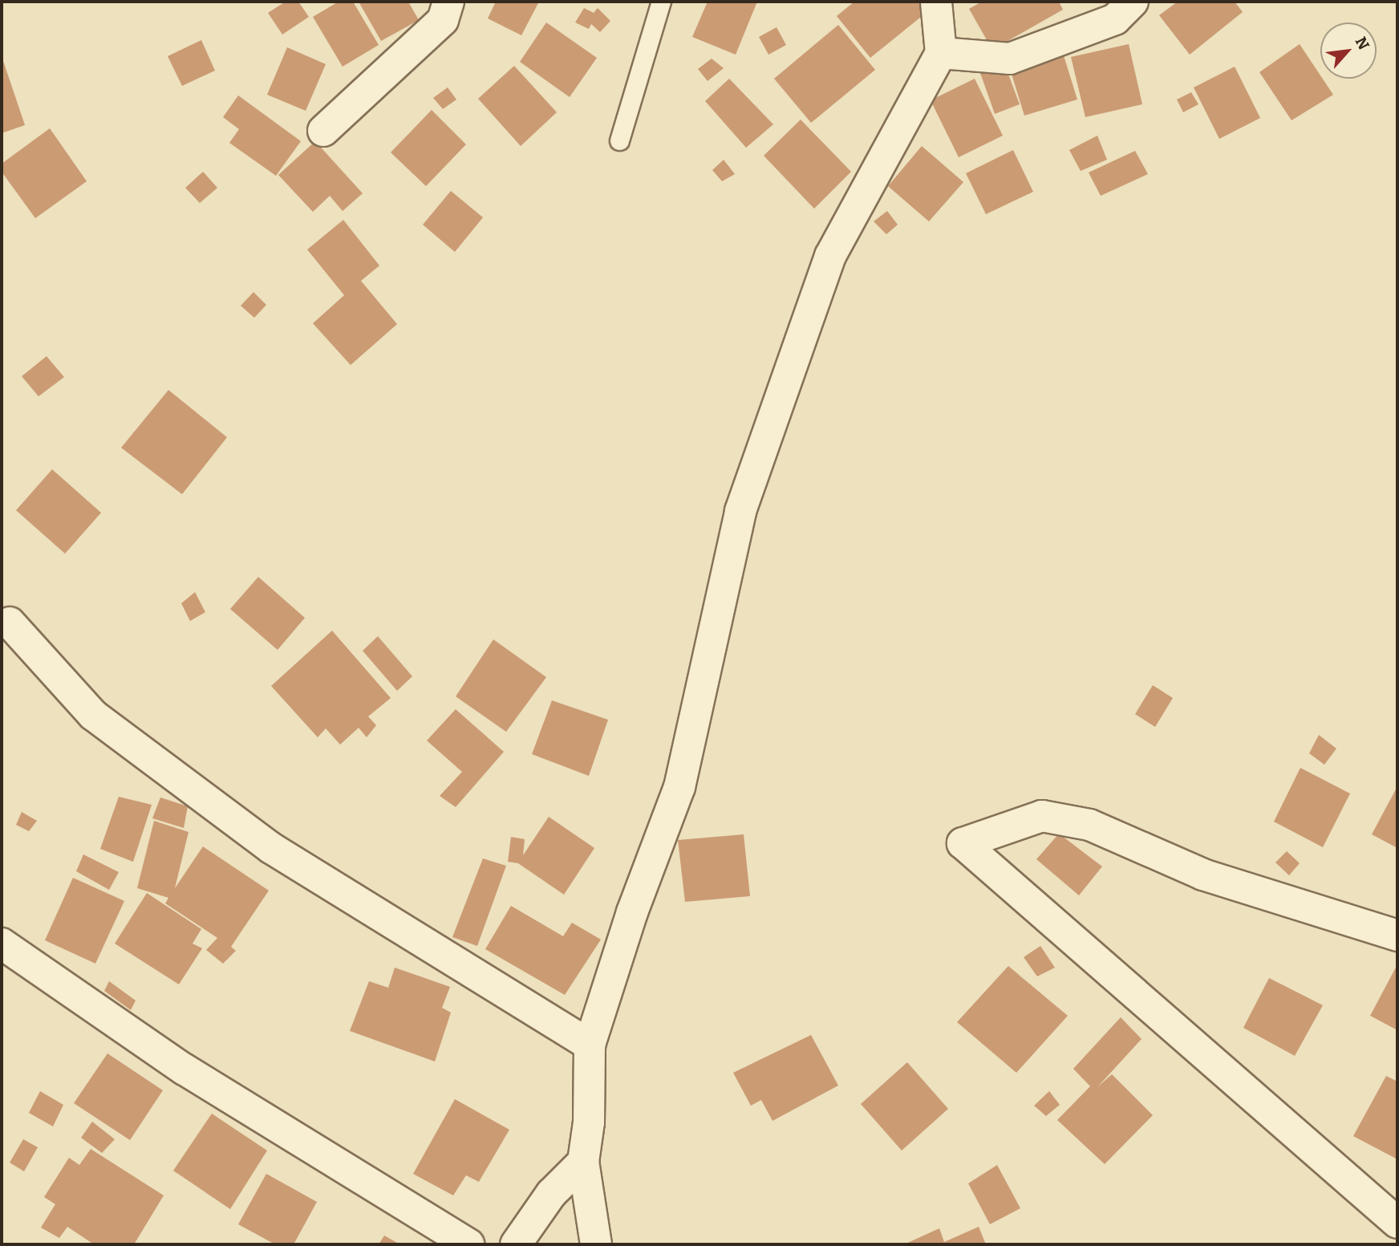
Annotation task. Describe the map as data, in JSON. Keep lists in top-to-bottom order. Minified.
{"north":"top right"}
